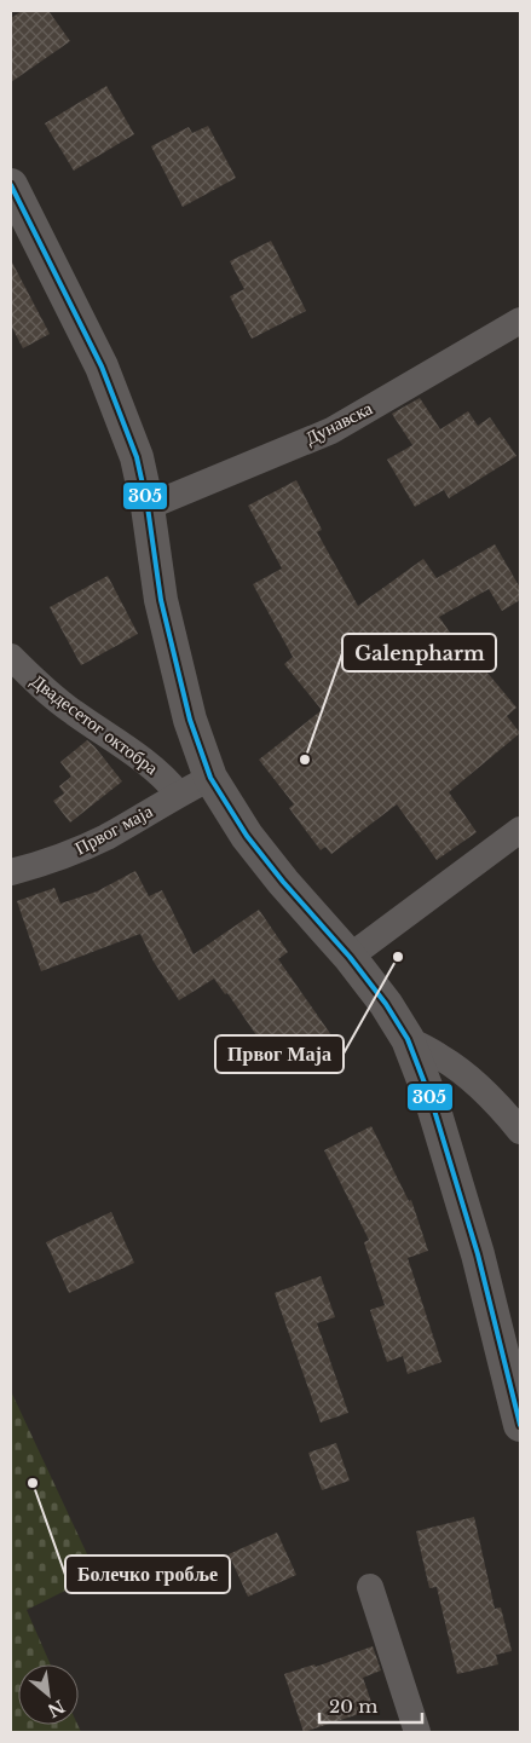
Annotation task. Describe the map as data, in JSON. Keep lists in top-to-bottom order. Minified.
{"streets":{"street":["Дунавска","Двадесетог октобра","Првог маја"]},"crossings":[["Двадесетог октобра","Првог маја"]],"places":["Galenpharm","Првог Маја","Болечко гробље"],"lines":["transit line 305"],"scale_bar":"20 m","north":"bottom right"}
